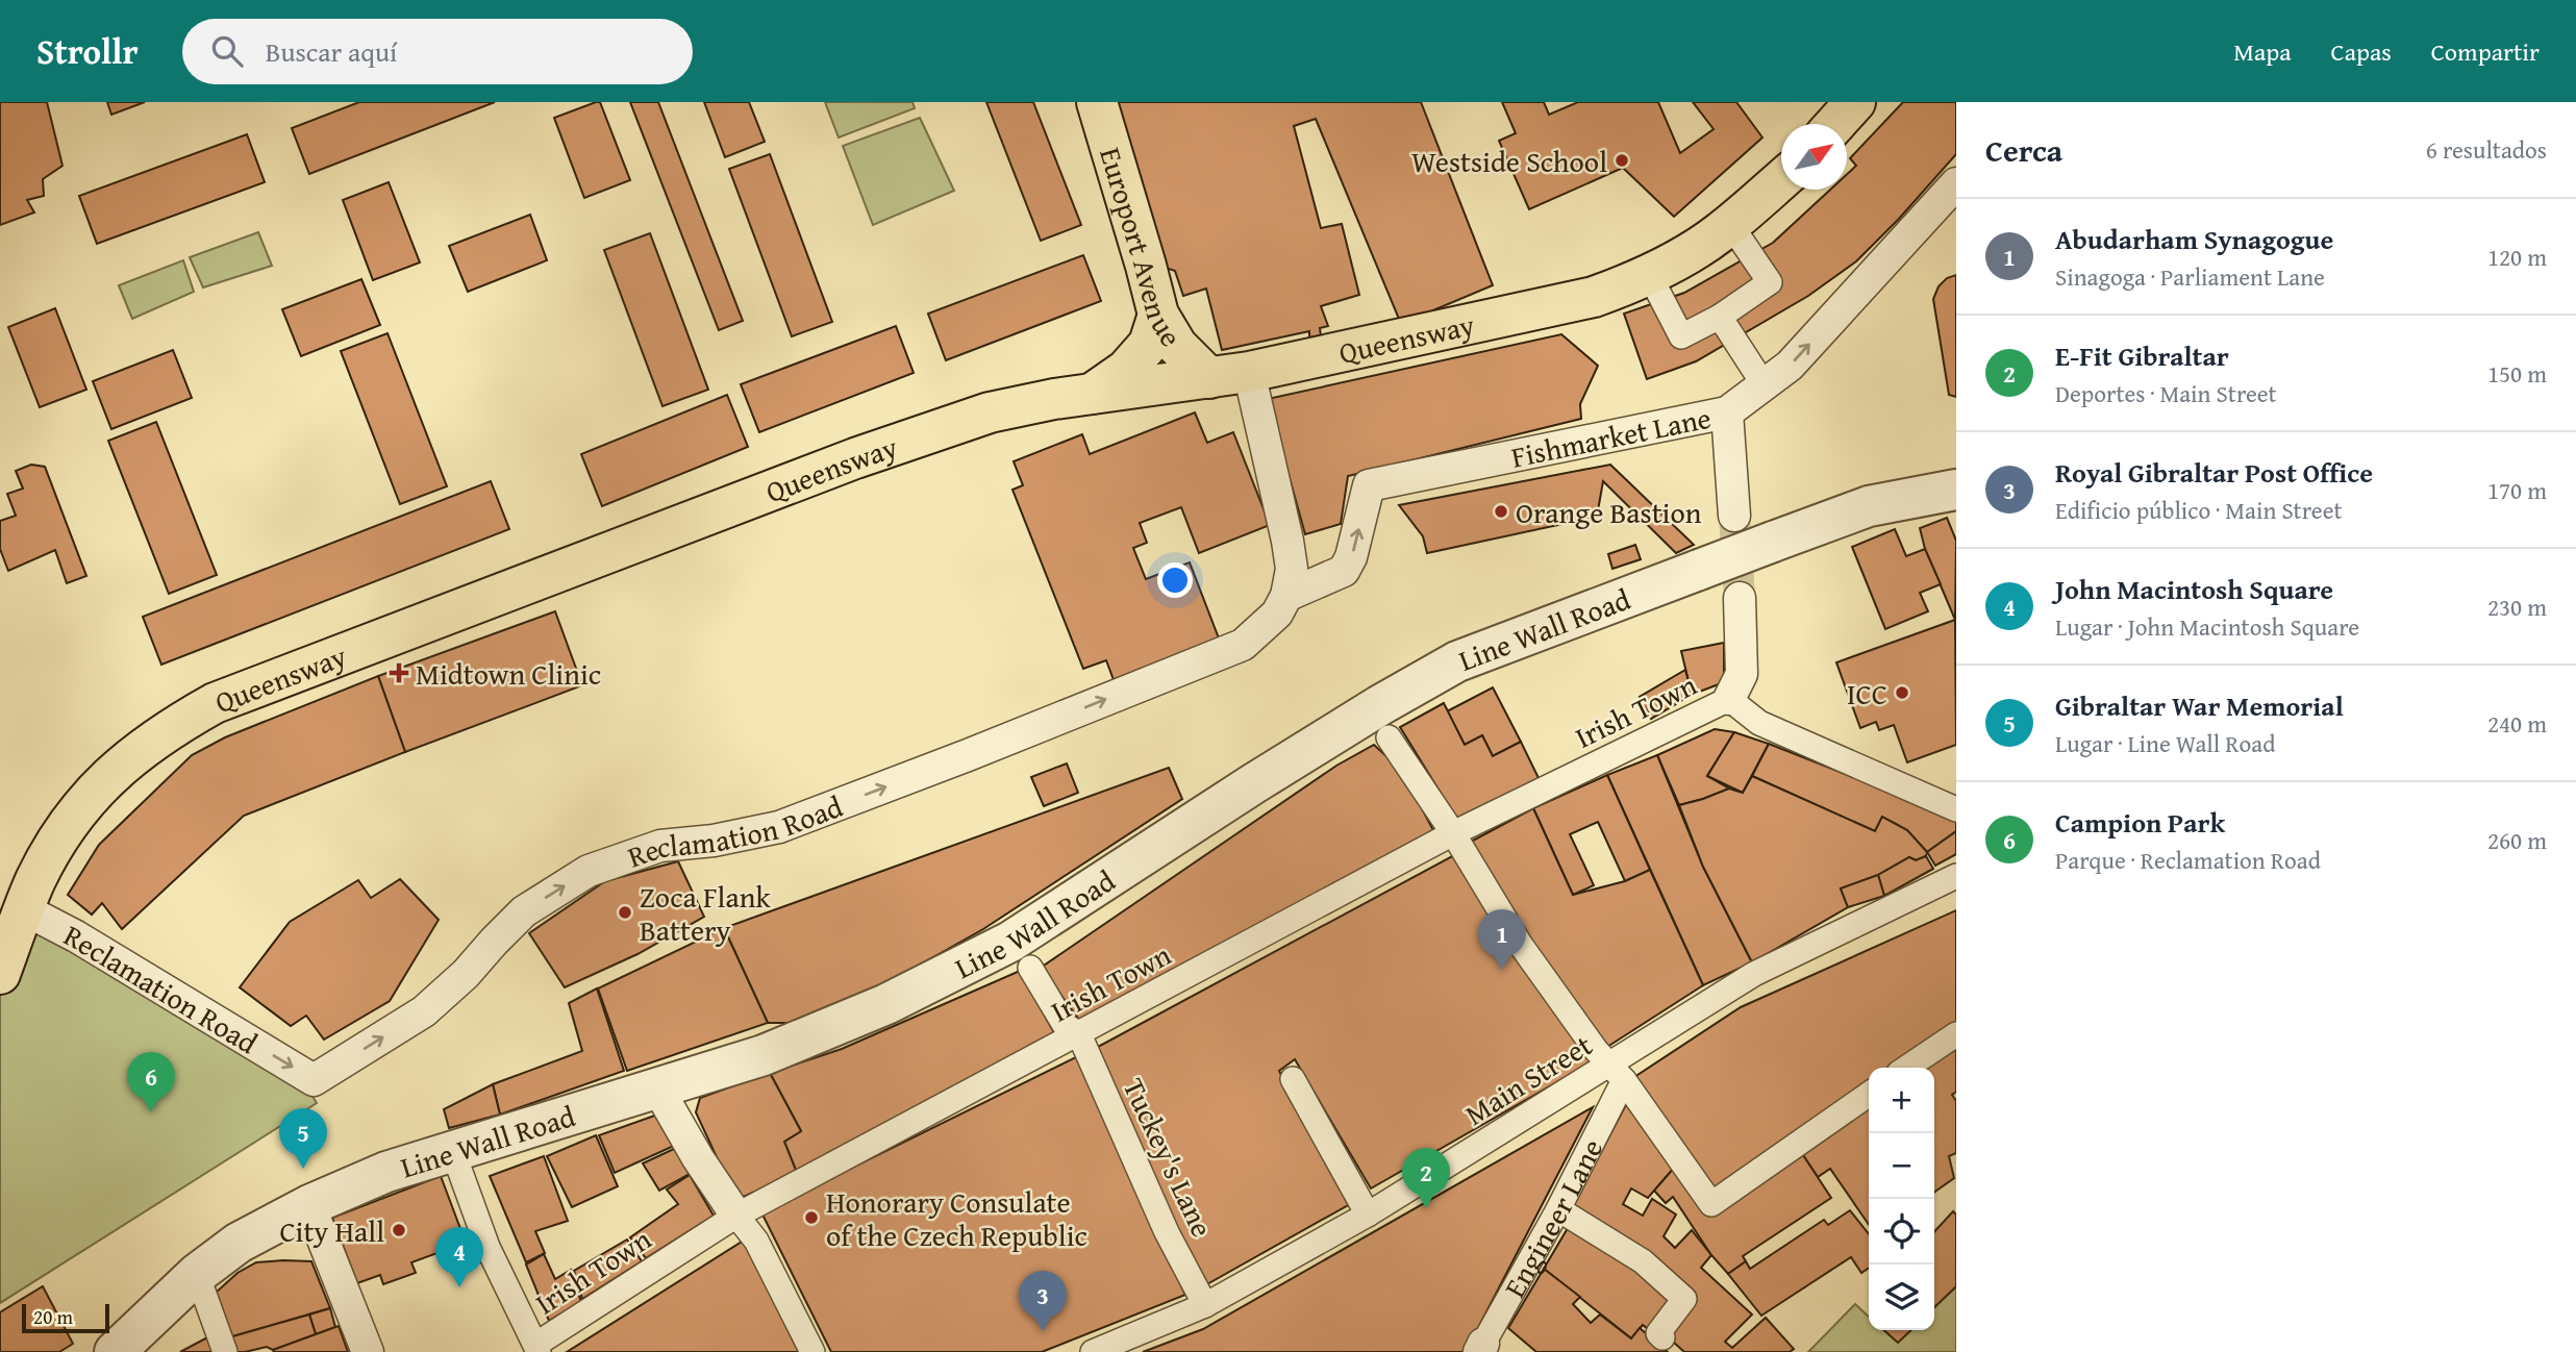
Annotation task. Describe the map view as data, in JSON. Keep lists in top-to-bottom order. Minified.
{"streets":{"main road":["Europort Avenue","Queensway"],"street":["Fishmarket Lane","Line Wall Road","Irish Town","Reclamation Road","Main Street","Tuckey's Lane","Engineer Lane"]},"crossings":[["Europort Avenue","Queensway"],["Queensway","Reclamation Road"],["Fishmarket Lane","Reclamation Road"],["Irish Town","Tuckey's Lane"],["Main Street","Tuckey's Lane"],["Main Street","Engineer Lane"]],"one_way":["Fishmarket Lane","Reclamation Road"],"places":{"other":["Westside School","Orange Bastion","ICC","Zoca Flank Battery","Honorary Consulate of the Czech Republic","City Hall"],"health":["Midtown Clinic"]},"scale_bar":"20 m","north":"top right","page":{"header":"Strollr","search":"Buscar aquí","nav":["Mapa","Capas","Compartir"],"heading":["Cerca","6 resultados"],"list":[{"mark":"1","name":"Abudarham Synagogue","note":"Sinagoga · Parliament Lane","value":"120 m"},{"mark":"2","name":"E-Fit Gibraltar","note":"Deportes · Main Street","value":"150 m"},{"mark":"3","name":"Royal Gibraltar Post Office","note":"Edificio público · Main Street","value":"170 m"},{"mark":"4","name":"John Macintosh Square","note":"Lugar · John Macintosh Square","value":"230 m"},{"mark":"5","name":"Gibraltar War Memorial","note":"Lugar · Line Wall Road","value":"240 m"},{"mark":"6","name":"Campion Park","note":"Parque · Reclamation Road","value":"260 m"}],"pins":["1","6","5","2","4","3"],"map_buttons":["+","−"],"scale":"20 m"}}
